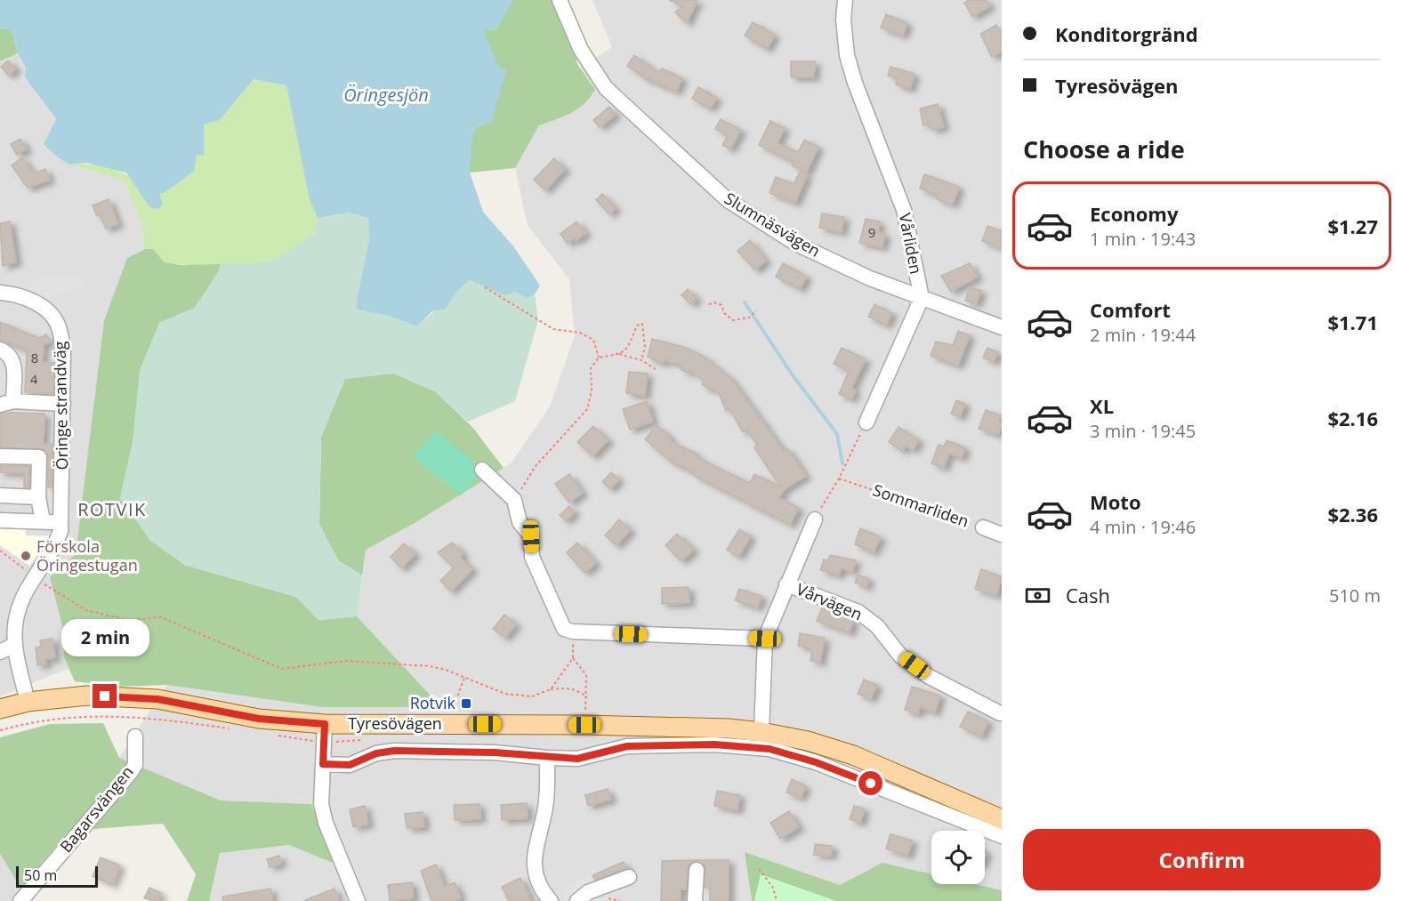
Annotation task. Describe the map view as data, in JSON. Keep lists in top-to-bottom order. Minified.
{"streets":{"main road":["Tyresövägen"],"street":["Slumnäsvägen","Vårliden","Öringe strandväg","Sommarliden","Vårvägen","Bagarsvängen"]},"crossings":[["Slumnäsvägen","Vårliden"],["Öringe strandväg","Tyresövägen"],["Vårvägen","Tyresövägen"]],"districts":["ROTVIK"],"water":["Öringesjön"],"places":{"other":["Förskola Öringestugan"],"transit":["Rotvik"]},"house_numbers":["9","8","4"],"scale_bar":"50 m","page":{"banner":["Konditorgränd","Tyresövägen"],"heading":"Choose a ride","list":[{"name":"Economy","note":"1 min · 19:43","value":"$1.27"},{"name":"Comfort","note":"2 min · 19:44","value":"$1.71"},{"name":"XL","note":"3 min · 19:45","value":"$2.16"},{"name":"Moto","note":"4 min · 19:46","value":"$2.36"}],"pay":["Cash","510 m"],"bubble":"2 min","buttons":"Confirm","scale":"50 m"}}
